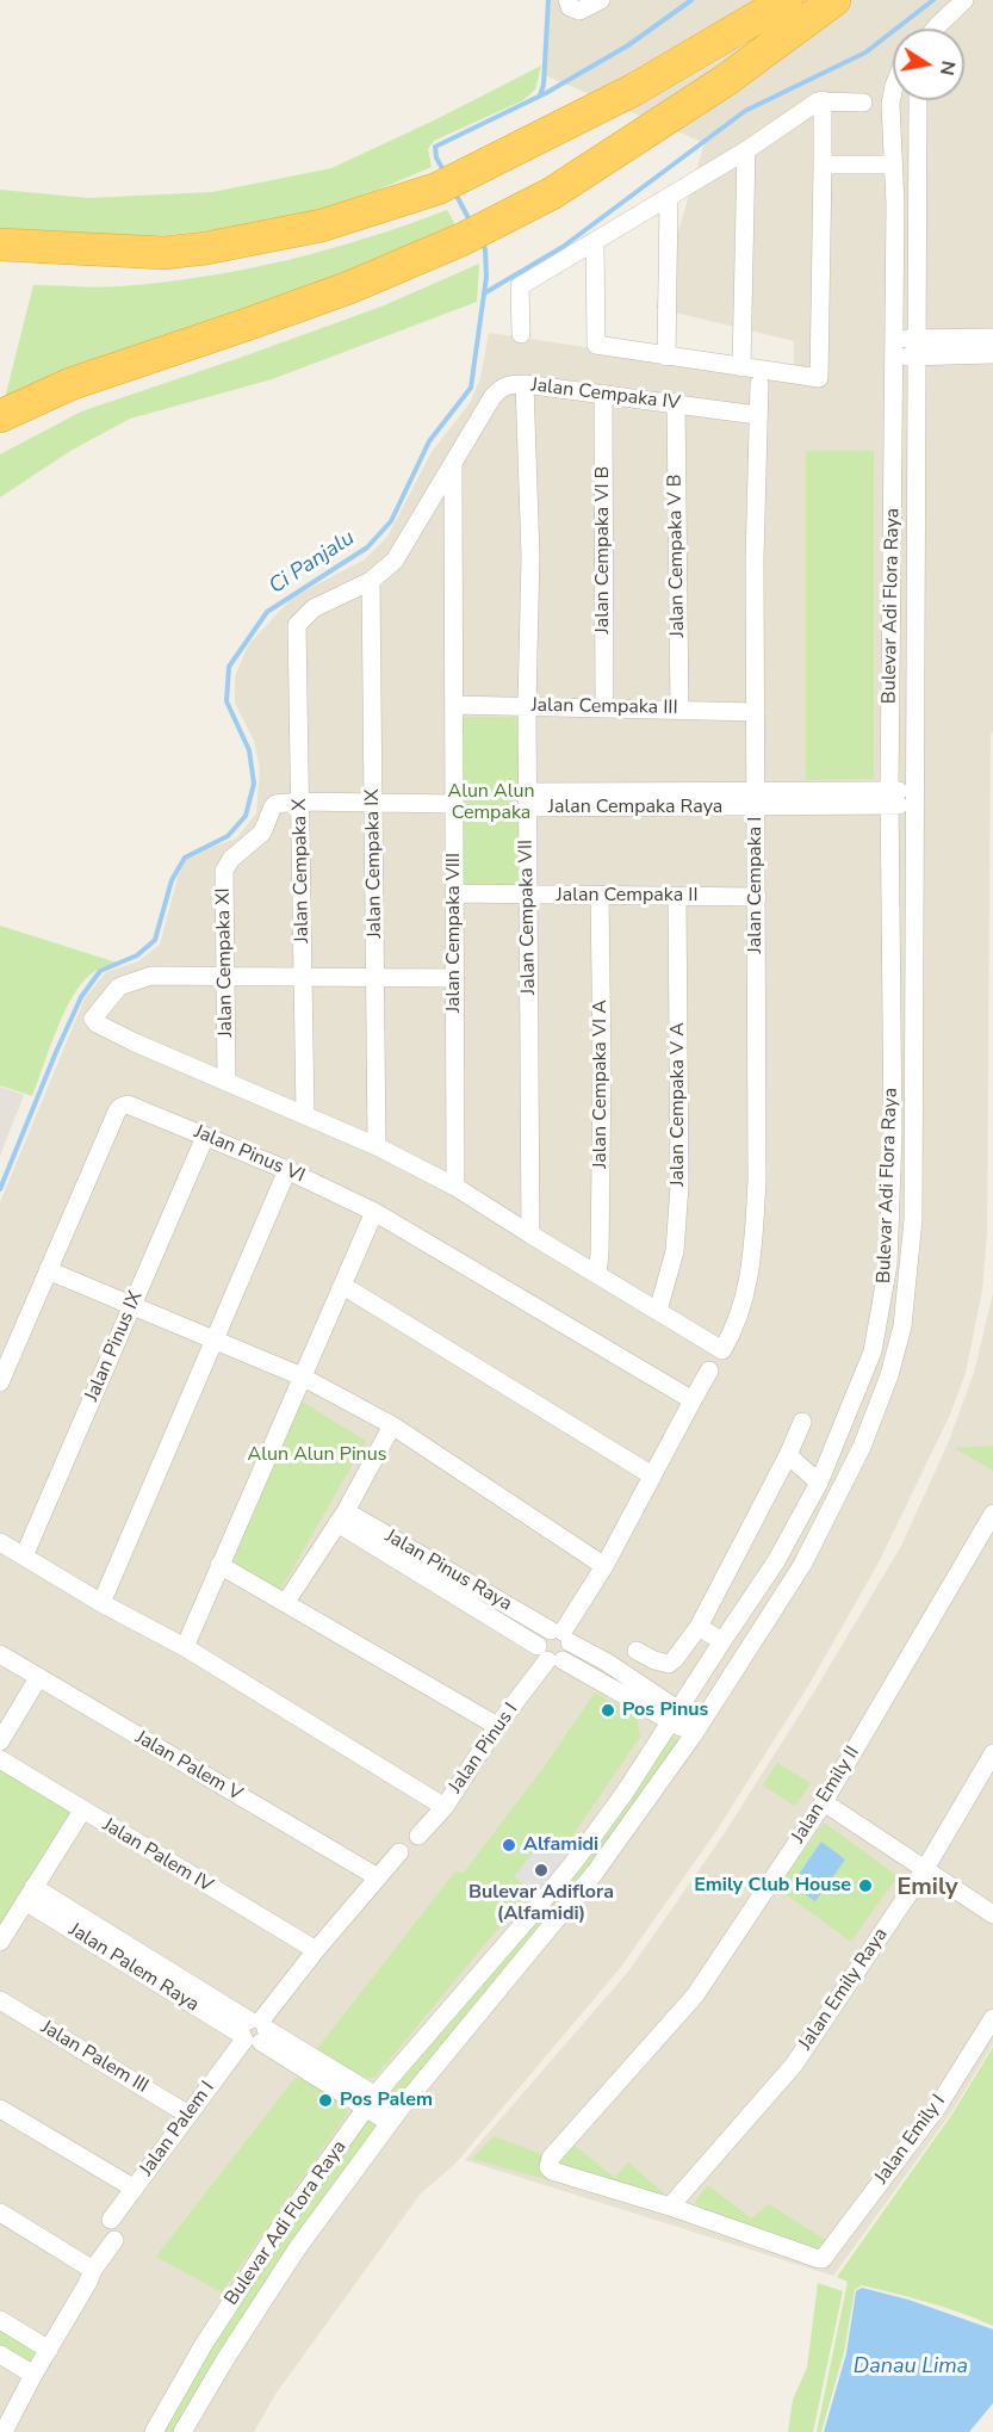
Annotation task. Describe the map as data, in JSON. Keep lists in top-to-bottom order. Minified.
{"streets":{"street":["Jalan Cempaka IV","Jalan Cempaka VI B","Jalan Cempaka V B","Bulevar Adi Flora Raya","Jalan Cempaka III","Jalan Cempaka Raya","Jalan Cempaka IX","Jalan Cempaka X","Jalan Cempaka I","Jalan Cempaka II","Jalan Cempaka VII","Jalan Cempaka VIII","Jalan Cempaka XI","Jalan Cempaka VI A","Jalan Cempaka V A","Jalan Pinus VI","Jalan Pinus IX","Jalan Pinus Raya","Jalan Pinus I","Jalan Palem V","Jalan Emily II","Jalan Palem IV","Jalan Palem Raya","Jalan Emily Raya","Jalan Palem III","Jalan Palem I","Jalan Emily I"]},"crossings":[["Jalan Cempaka IV","Jalan Cempaka VI B"],["Jalan Cempaka IV","Jalan Cempaka V B"],["Jalan Cempaka IV","Jalan Cempaka IX"],["Jalan Cempaka IV","Jalan Cempaka X"],["Jalan Cempaka IV","Jalan Cempaka I"],["Jalan Cempaka IV","Jalan Cempaka VII"],["Jalan Cempaka IV","Jalan Cempaka VIII"],["Jalan Cempaka VI B","Jalan Cempaka III"],["Jalan Cempaka V B","Jalan Cempaka III"],["Bulevar Adi Flora Raya","Jalan Cempaka Raya"],["Bulevar Adi Flora Raya","Jalan Pinus Raya"],["Bulevar Adi Flora Raya","Jalan Palem Raya"],["Jalan Cempaka III","Jalan Cempaka I"],["Jalan Cempaka III","Jalan Cempaka VII"],["Jalan Cempaka III","Jalan Cempaka VIII"],["Jalan Cempaka Raya","Jalan Cempaka I"],["Jalan Cempaka Raya","Jalan Cempaka VII"],["Jalan Cempaka X","Jalan Cempaka XI"],["Jalan Cempaka I","Jalan Cempaka II"],["Jalan Cempaka I","Jalan Cempaka V A"],["Jalan Cempaka II","Jalan Cempaka VII"],["Jalan Cempaka II","Jalan Cempaka VIII"],["Jalan Cempaka II","Jalan Cempaka VI A"],["Jalan Cempaka II","Jalan Cempaka V A"],["Jalan Pinus VI","Jalan Pinus IX"],["Jalan Pinus VI","Jalan Pinus I"],["Jalan Pinus Raya","Jalan Pinus I"],["Jalan Palem V","Jalan Palem I"],["Jalan Emily II","Jalan Emily Raya"],["Jalan Emily II","Jalan Emily I"],["Jalan Palem IV","Jalan Palem I"],["Jalan Palem Raya","Jalan Palem I"],["Jalan Emily Raya","Jalan Emily I"],["Jalan Palem III","Jalan Palem I"]],"districts":["Emily"],"water":["Ci Panjalu","Danau Lima"],"parks":["Alun Alun Cempaka","Alun Alun Pinus"],"places":["Pos Pinus","Alfamidi","Bulevar Adiflora (Alfamidi)","Emily Club House","Pos Palem"],"north":"right"}
